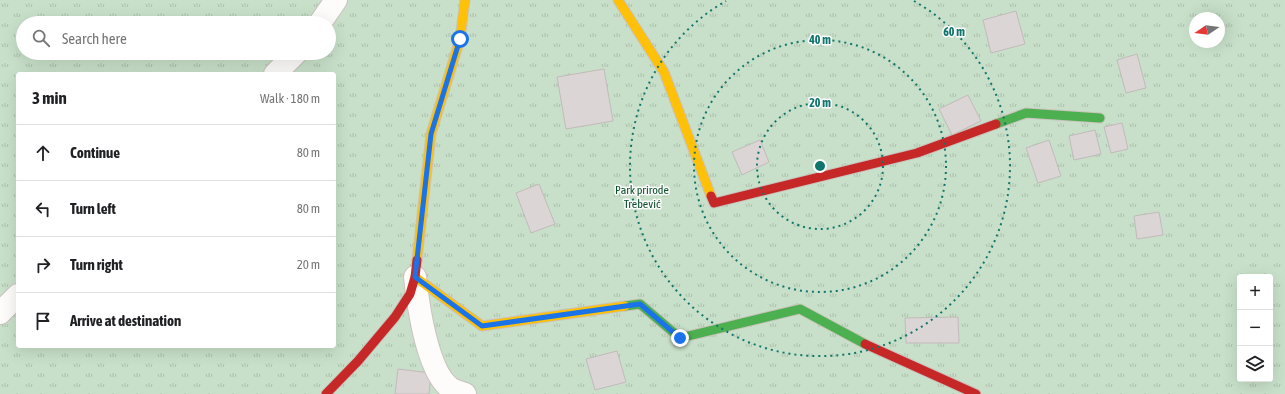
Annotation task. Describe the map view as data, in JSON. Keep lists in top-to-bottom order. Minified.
{"parks":["Park prirode Trebević"],"north":"left","page":{"search":"Search here","heading":["3 min","Walk · 180 m"],"list":[["Continue","80 m"],["Turn left","80 m"],["Turn right","20 m"],"Arrive at destination"],"map_buttons":["+","−"]},"rings":["60 m","40 m","20 m"]}
